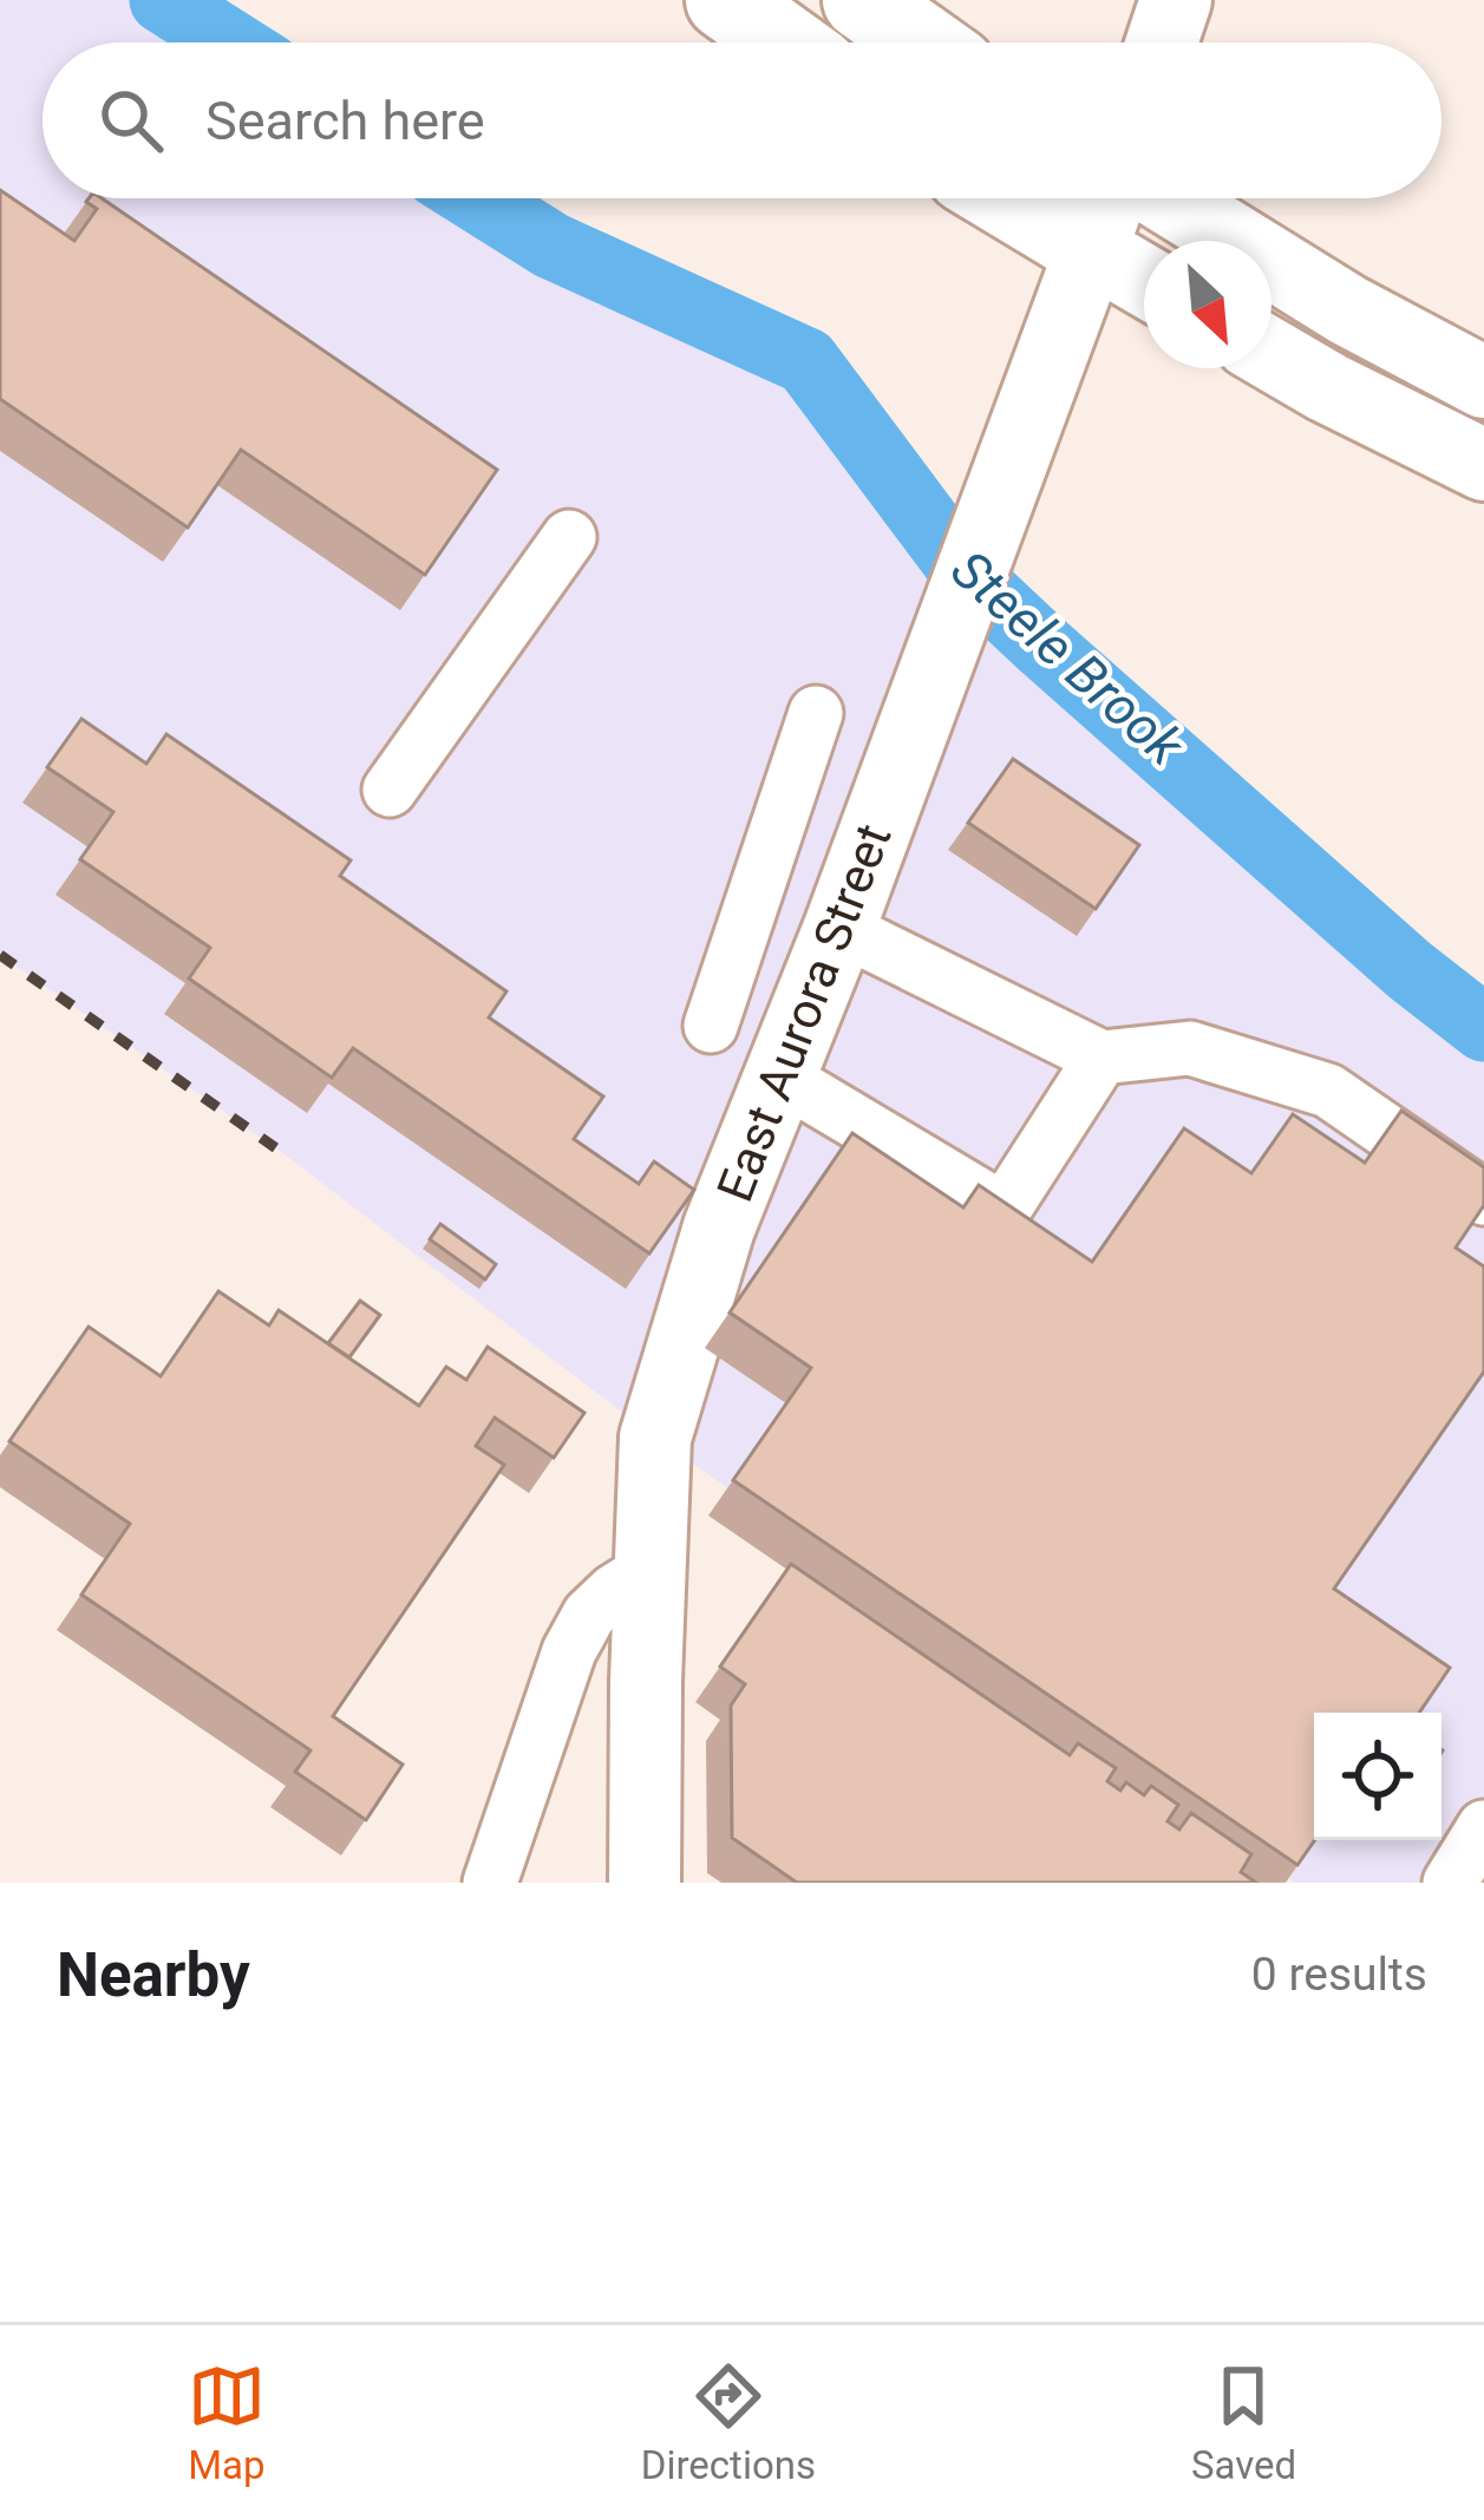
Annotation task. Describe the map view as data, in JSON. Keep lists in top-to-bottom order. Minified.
{"streets":{"main road":["East Aurora Street"]},"water":["Steele Brook"],"north":"bottom right","page":{"search":"Search here","heading":["Nearby","0 results"],"nav":["Map","Directions","Saved"]}}
